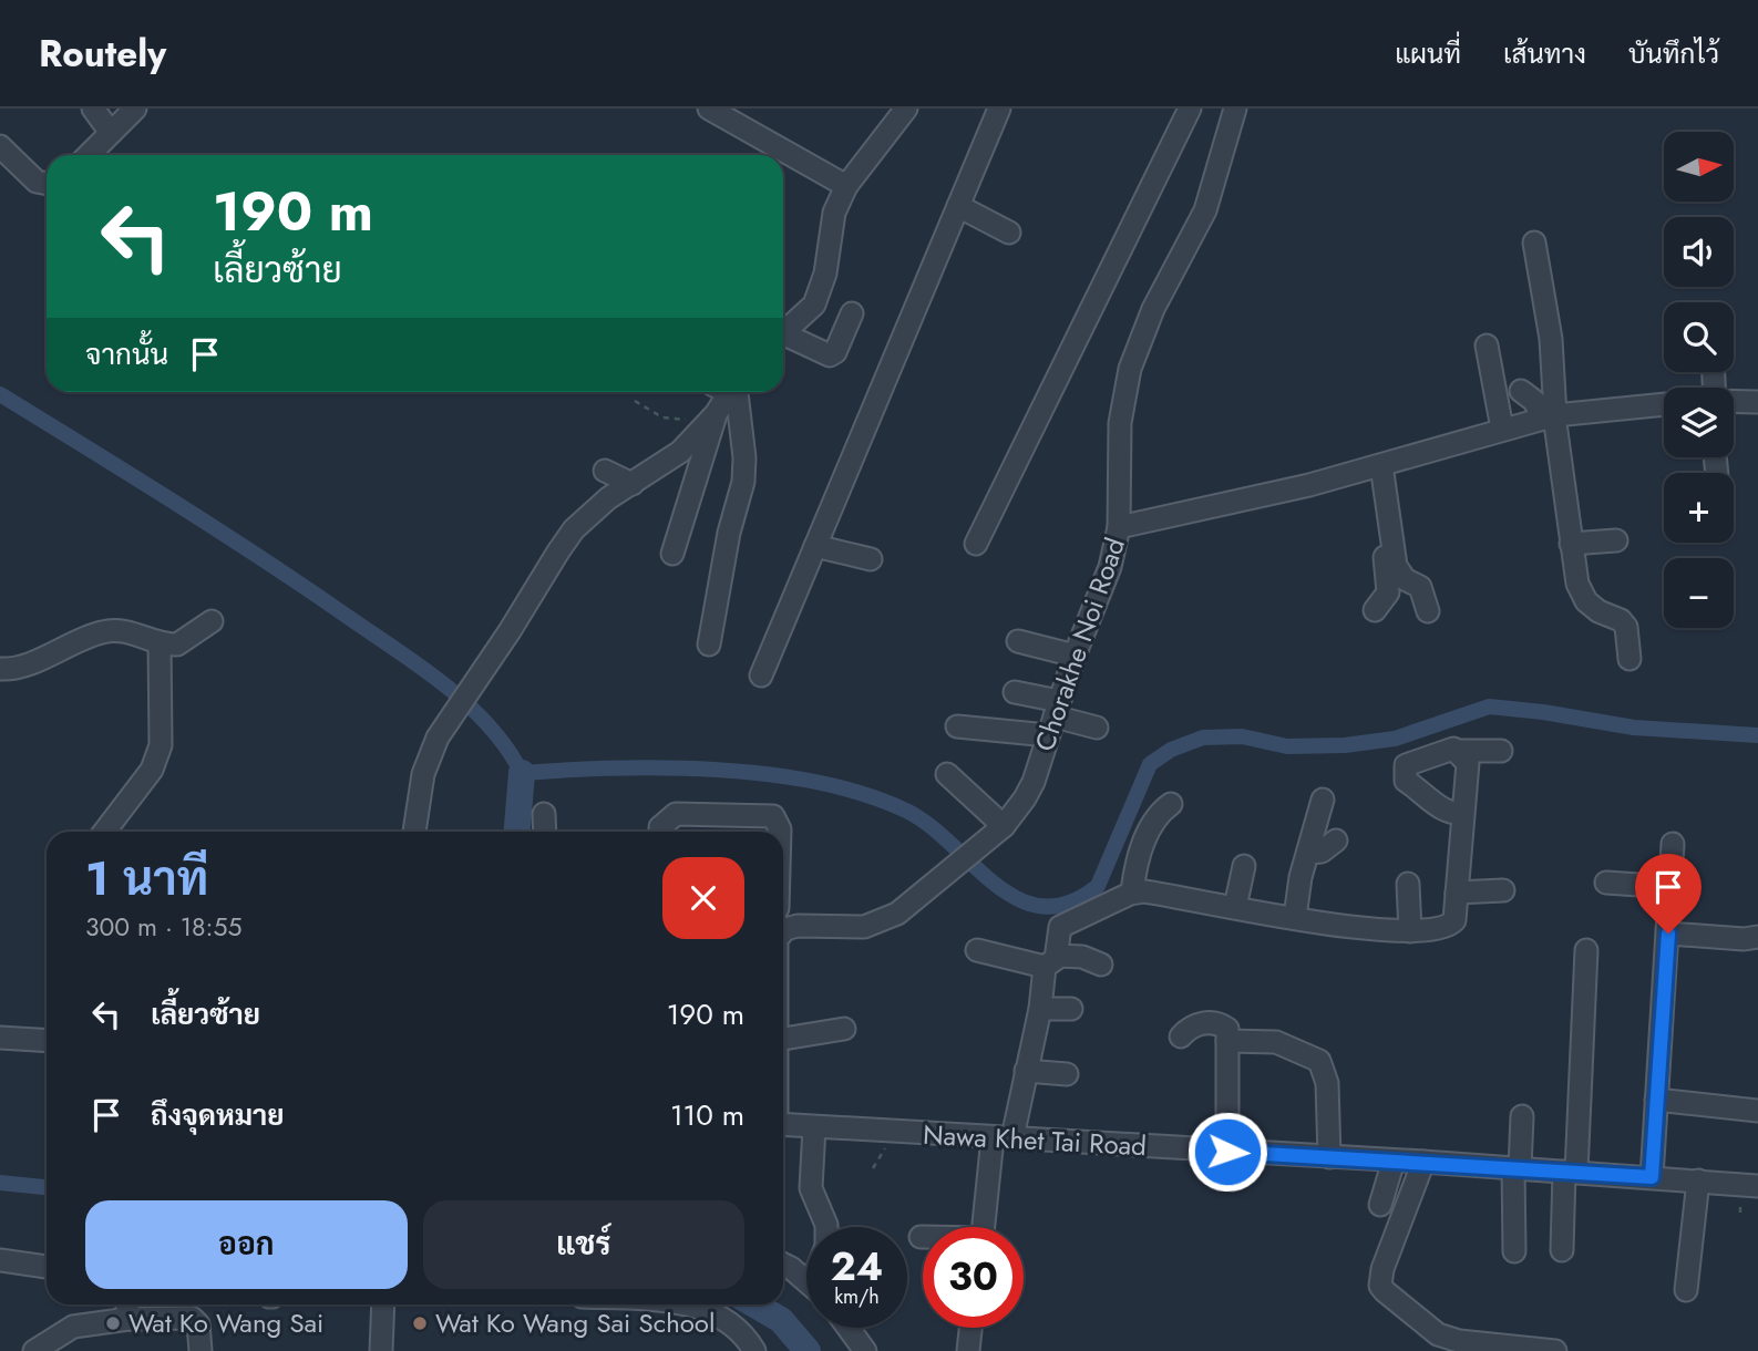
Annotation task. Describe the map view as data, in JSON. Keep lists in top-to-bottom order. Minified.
{"streets":{"street":["Chorakhe Noi Road","Nawa Khet Tai Road"]},"places":["Wat Ko Wang Sai","Wat Ko Wang Sai School"],"north":"right","page":{"header":"Routely","nav":["แผนที่","เส้นทาง","บันทึกไว้"],"map_buttons":["+","−"],"turn":["190 m","เลี้ยวซ้าย"],"then":"จากนั้น","heading":["1 นาที","300 m · 18:55"],"list":[{"name":"เลี้ยวซ้าย","value":"190 m"},{"name":"ถึงจุดหมาย","value":"110 m"}],"buttons":["ออก","แชร์"],"speed":"24 km/h","limit":"30"}}
